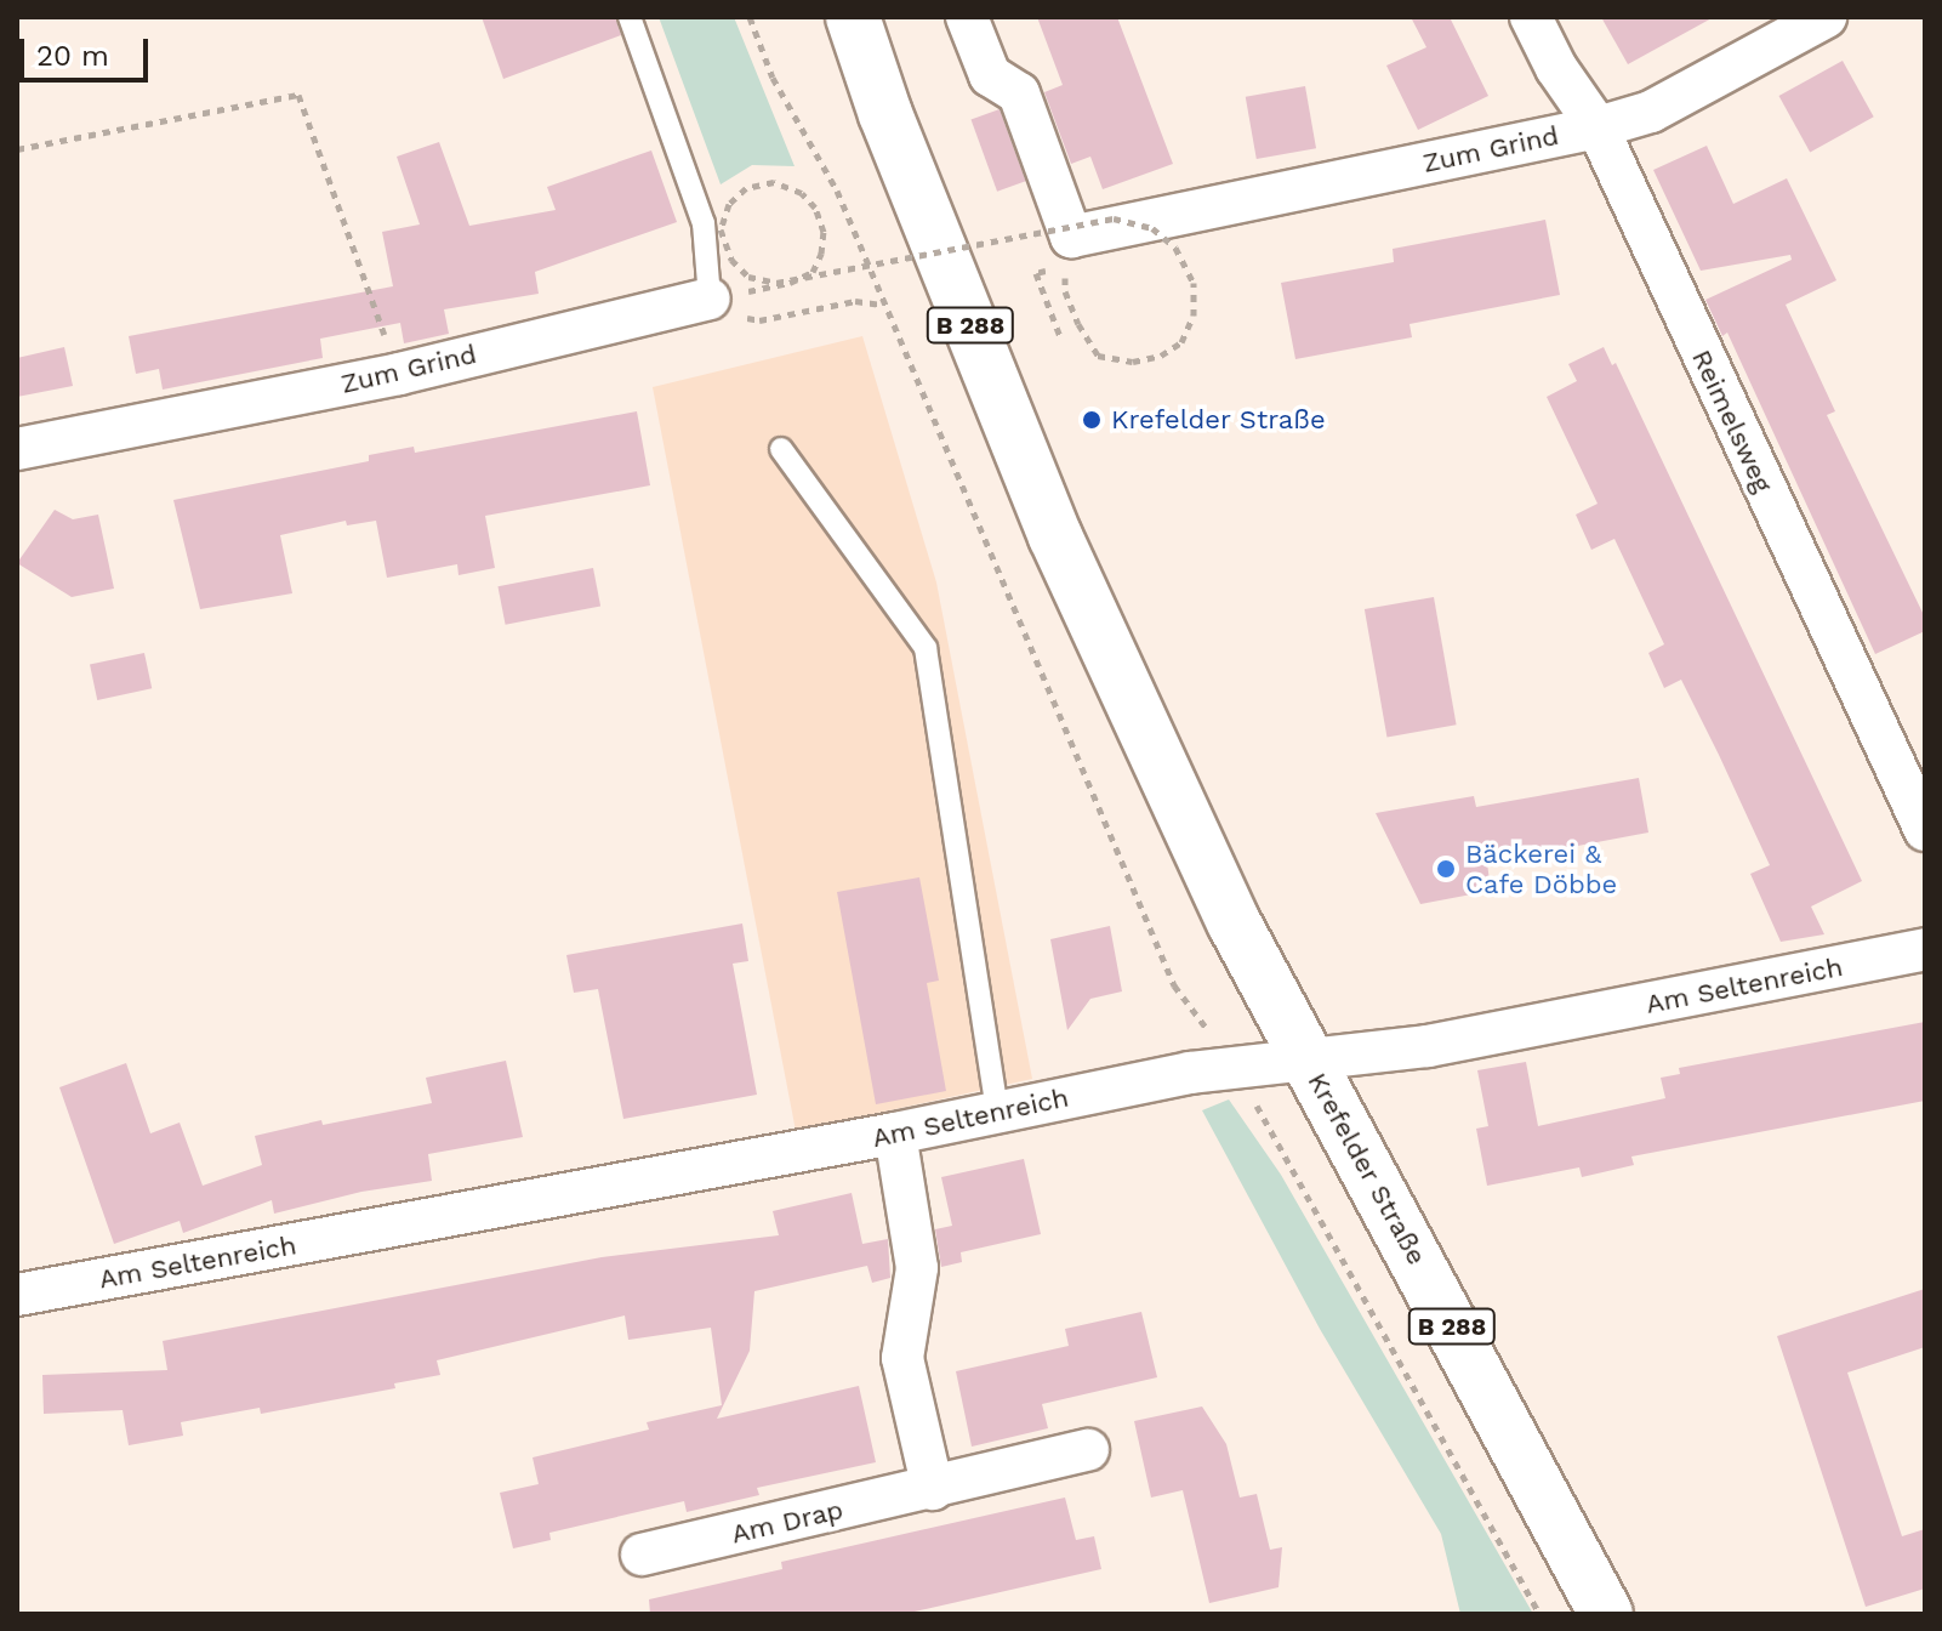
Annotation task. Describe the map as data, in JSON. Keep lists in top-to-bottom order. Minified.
{"streets":{"main road":["B 288","Krefelder Straße"],"street":["Zum Grind","Reimelsweg","Am Seltenreich","Am Drap"]},"crossings":[["Zum Grind","Reimelsweg"],["Am Seltenreich","Krefelder Straße"]],"places":["Krefelder Straße","Bäckerei & Cafe Döbbe"],"scale_bar":"20 m"}
